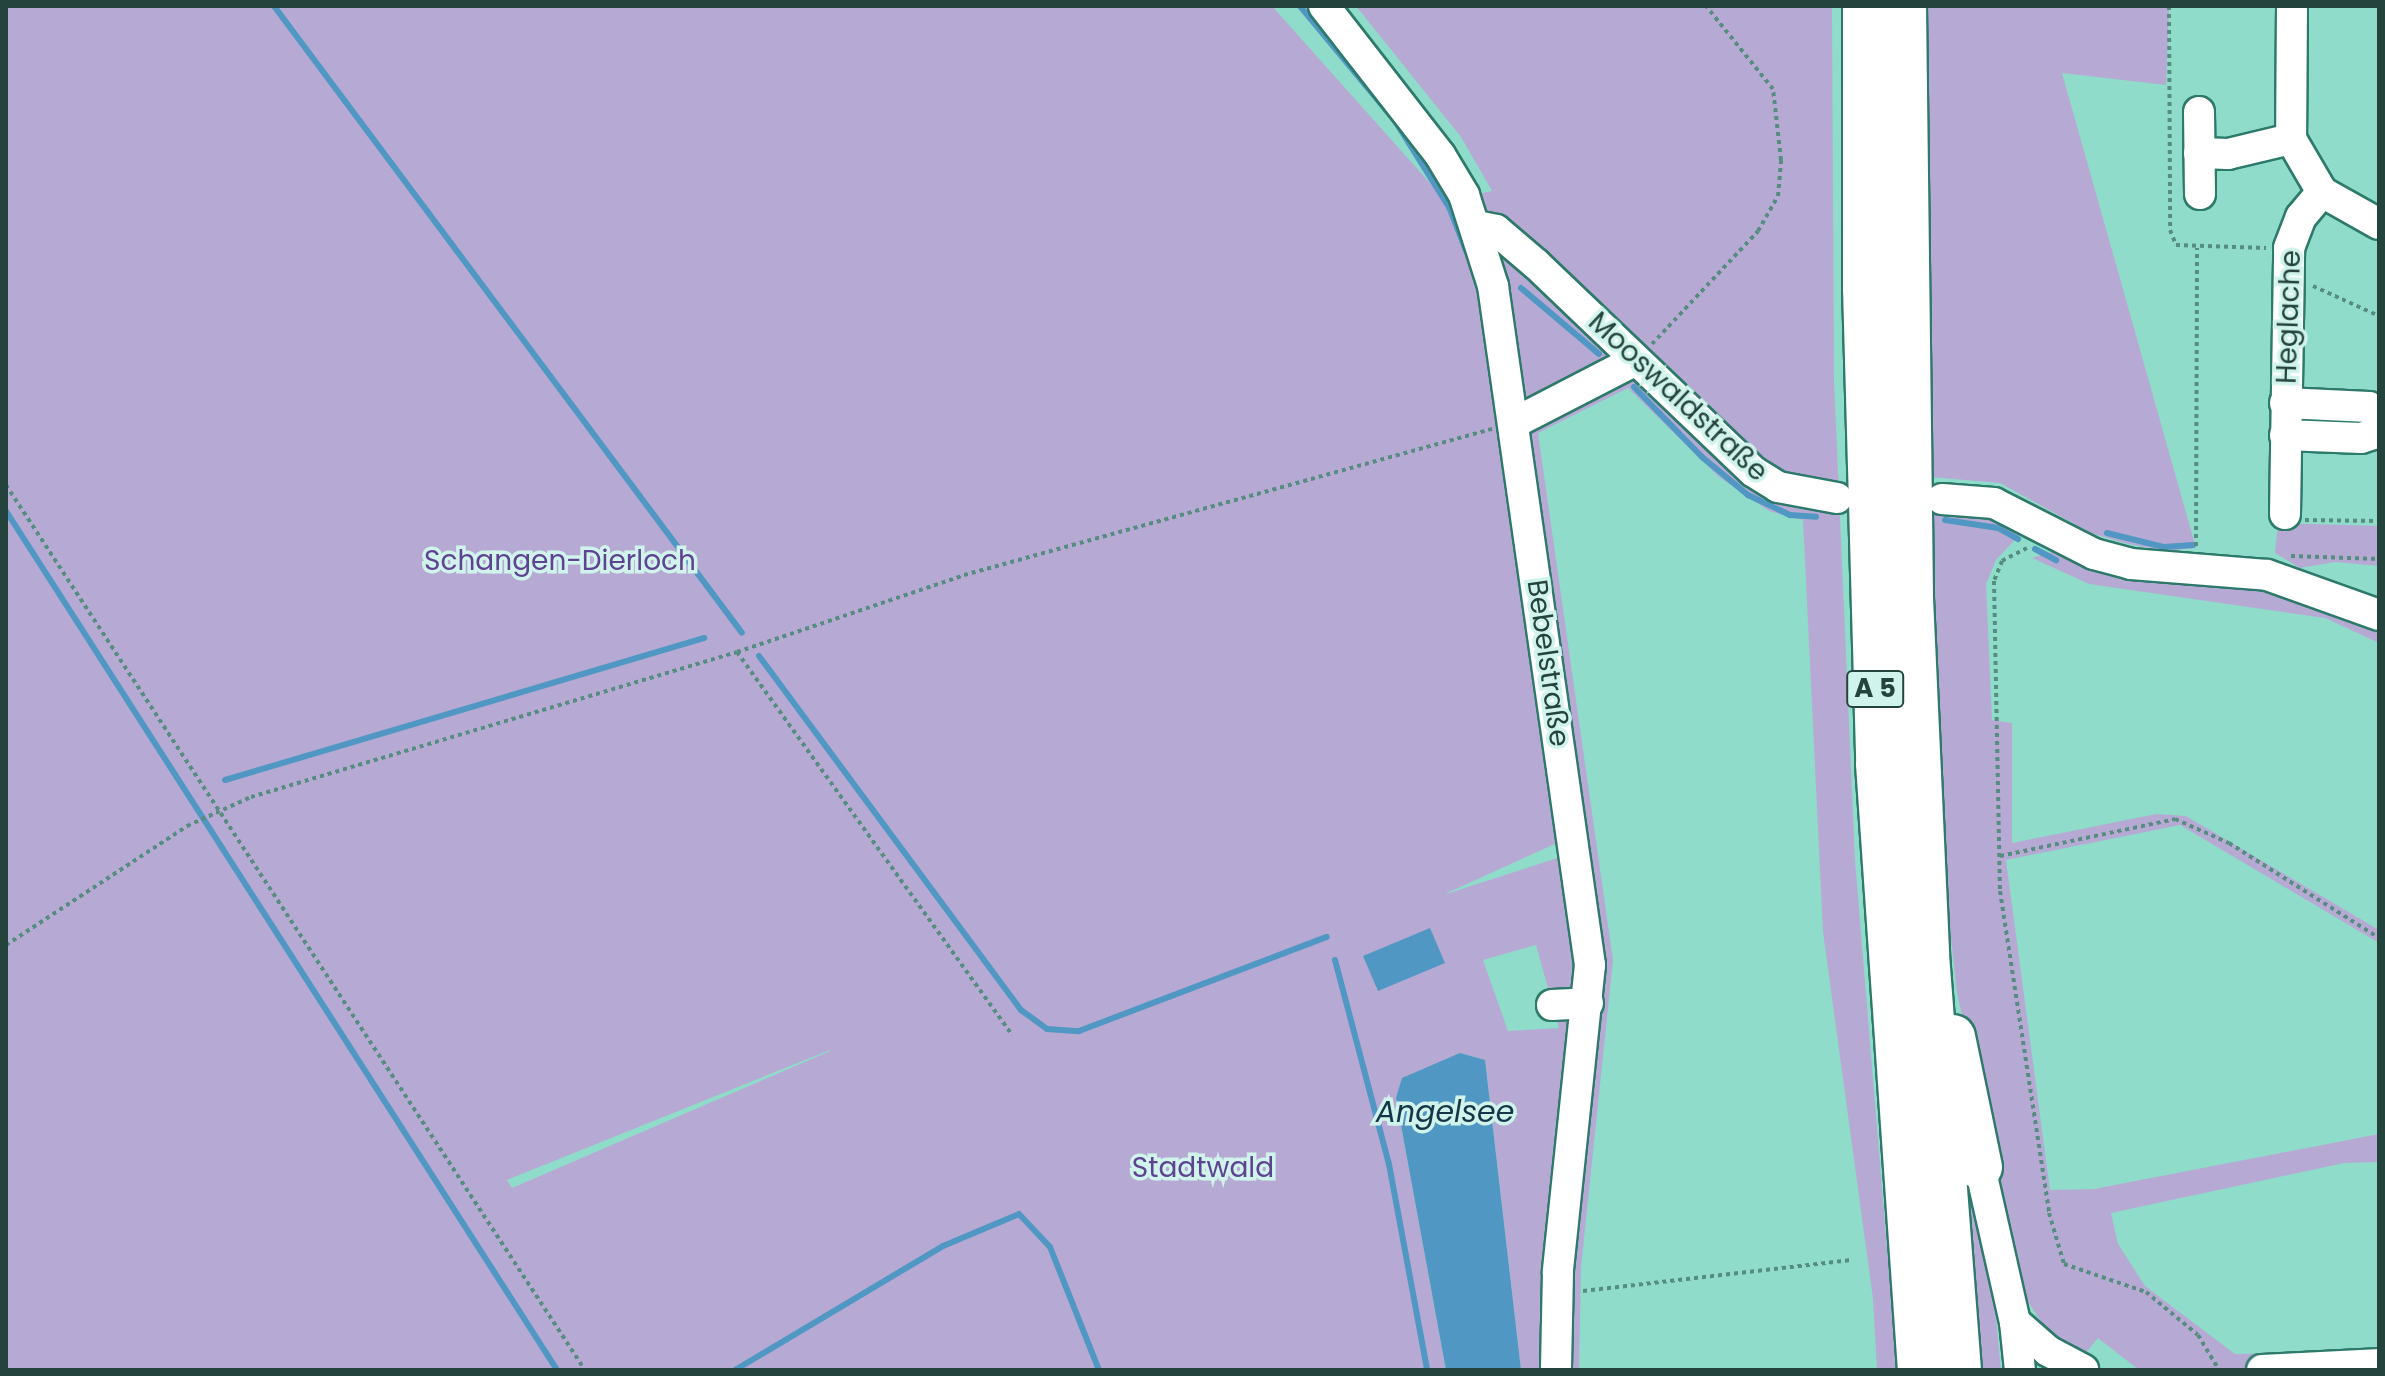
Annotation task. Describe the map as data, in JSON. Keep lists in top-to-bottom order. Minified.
{"streets":{"highway":["A 5"],"street":["Heglache","Mooswaldstraße","Bebelstraße"]},"crossings":[["Mooswaldstraße","Bebelstraße"]],"water":["Angelsee"],"parks":["Schangen-Dierloch","Stadtwald"]}
